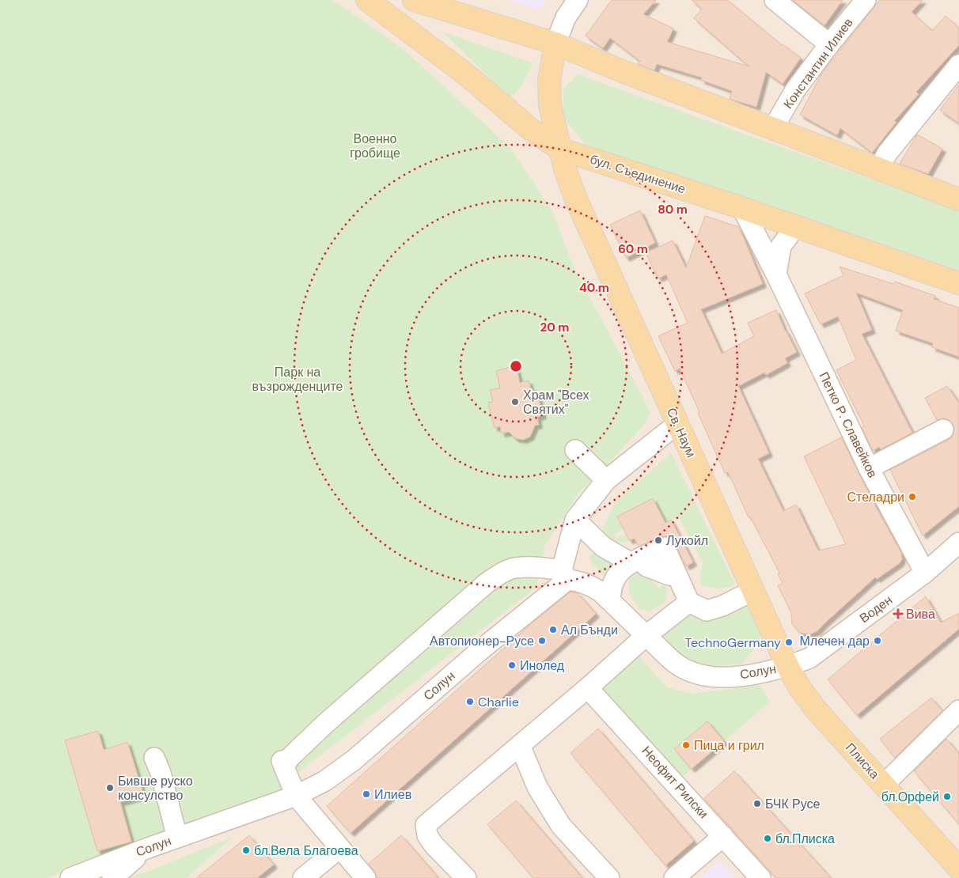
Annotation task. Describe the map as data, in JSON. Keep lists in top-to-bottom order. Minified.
{"streets":{"main road":["бул. Съединение","Св. Наум","Плиска"],"street":["Константин Илиев","Петко Р. Славейков","Воден","Солун","Неофит Рилски"]},"crossings":[["бул. Съединение","Петко Р. Славейков"],["бул. Съединение","Св. Наум"],["Петко Р. Славейков","Воден"],["Св. Наум","Воден"],["Св. Наум","Солун"],["Св. Наум","Плиска"],["Воден","Солун"],["Воден","Плиска"],["Солун","Плиска"]],"parks":["Военно гробище","Парк на възрожденците"],"places":{"other":["Храм \"Всех Святих\"","Стеладри","Лукойл","Ал Бънди","Автопионер-Русе","Млечен дар","TechnoGermany","Инолед","Charlie","Пица и грил","Бивше руско консулство","Илиев","бл.Орфей","БЧК Русе","бл.Плиска","бл.Вела Благоева"],"health":["Вива"]},"rings":["80 m","60 m","40 m","20 m"]}
